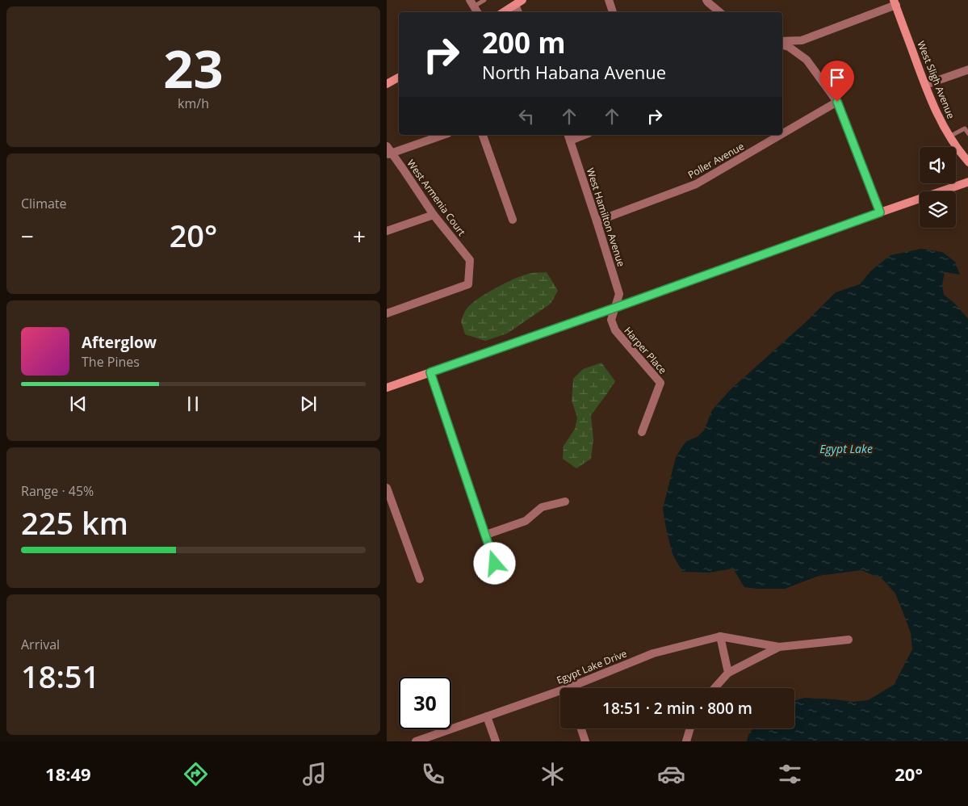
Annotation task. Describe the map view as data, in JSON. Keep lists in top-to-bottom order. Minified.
{"streets":{"street":["West Sligh Avenue","Poller Avenue","West Armenia Court","West Hamilton Avenue","Harper Place","Egypt Lake Drive"]},"crossings":[["Poller Avenue","West Hamilton Avenue"],["West Hamilton Avenue","Harper Place"]],"water":["Egypt Lake"],"page":{"tile":[["23","km/h"],"Climate",["Range · 45%","225 km"],["Arrival","18:51"]],"turn":["200 m","North Habana Avenue"],"heat":["−","20°","+"],"song":["Afterglow","The Pines"],"limit":"30","trip":"18:51 · 2 min · 800 m","tabs":["18:49","20°"]}}
